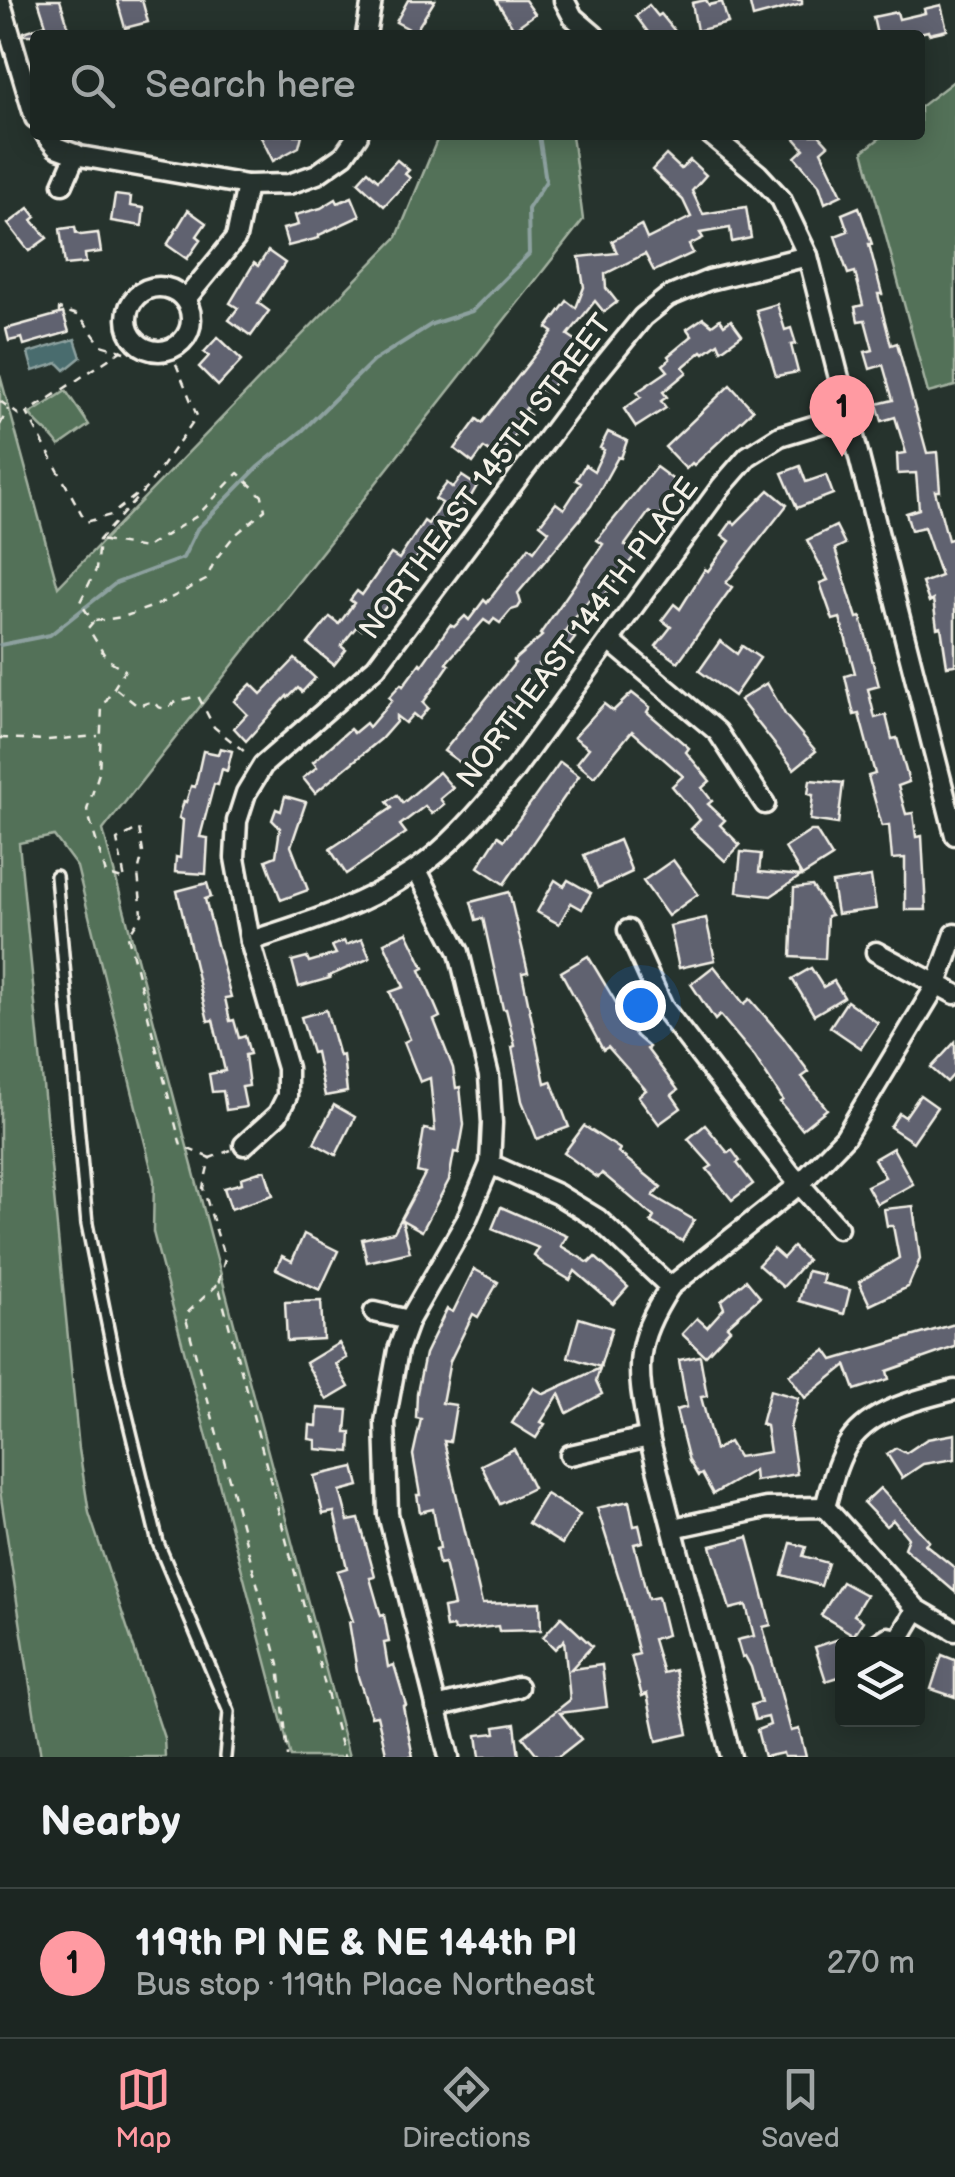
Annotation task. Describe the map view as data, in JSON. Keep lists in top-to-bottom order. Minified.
{"streets":{"street":["NORTHEAST 145TH STREET","NORTHEAST 144TH PLACE"]},"crossings":[["NORTHEAST 145TH STREET","NORTHEAST 144TH PLACE"]],"page":{"search":"Search here","pins":"1","heading":"Nearby","list":[{"mark":"1","name":"119th Pl NE & NE 144th Pl","note":"Bus stop · 119th Place Northeast","value":"270 m"}],"nav":["Map","Directions","Saved"]}}
